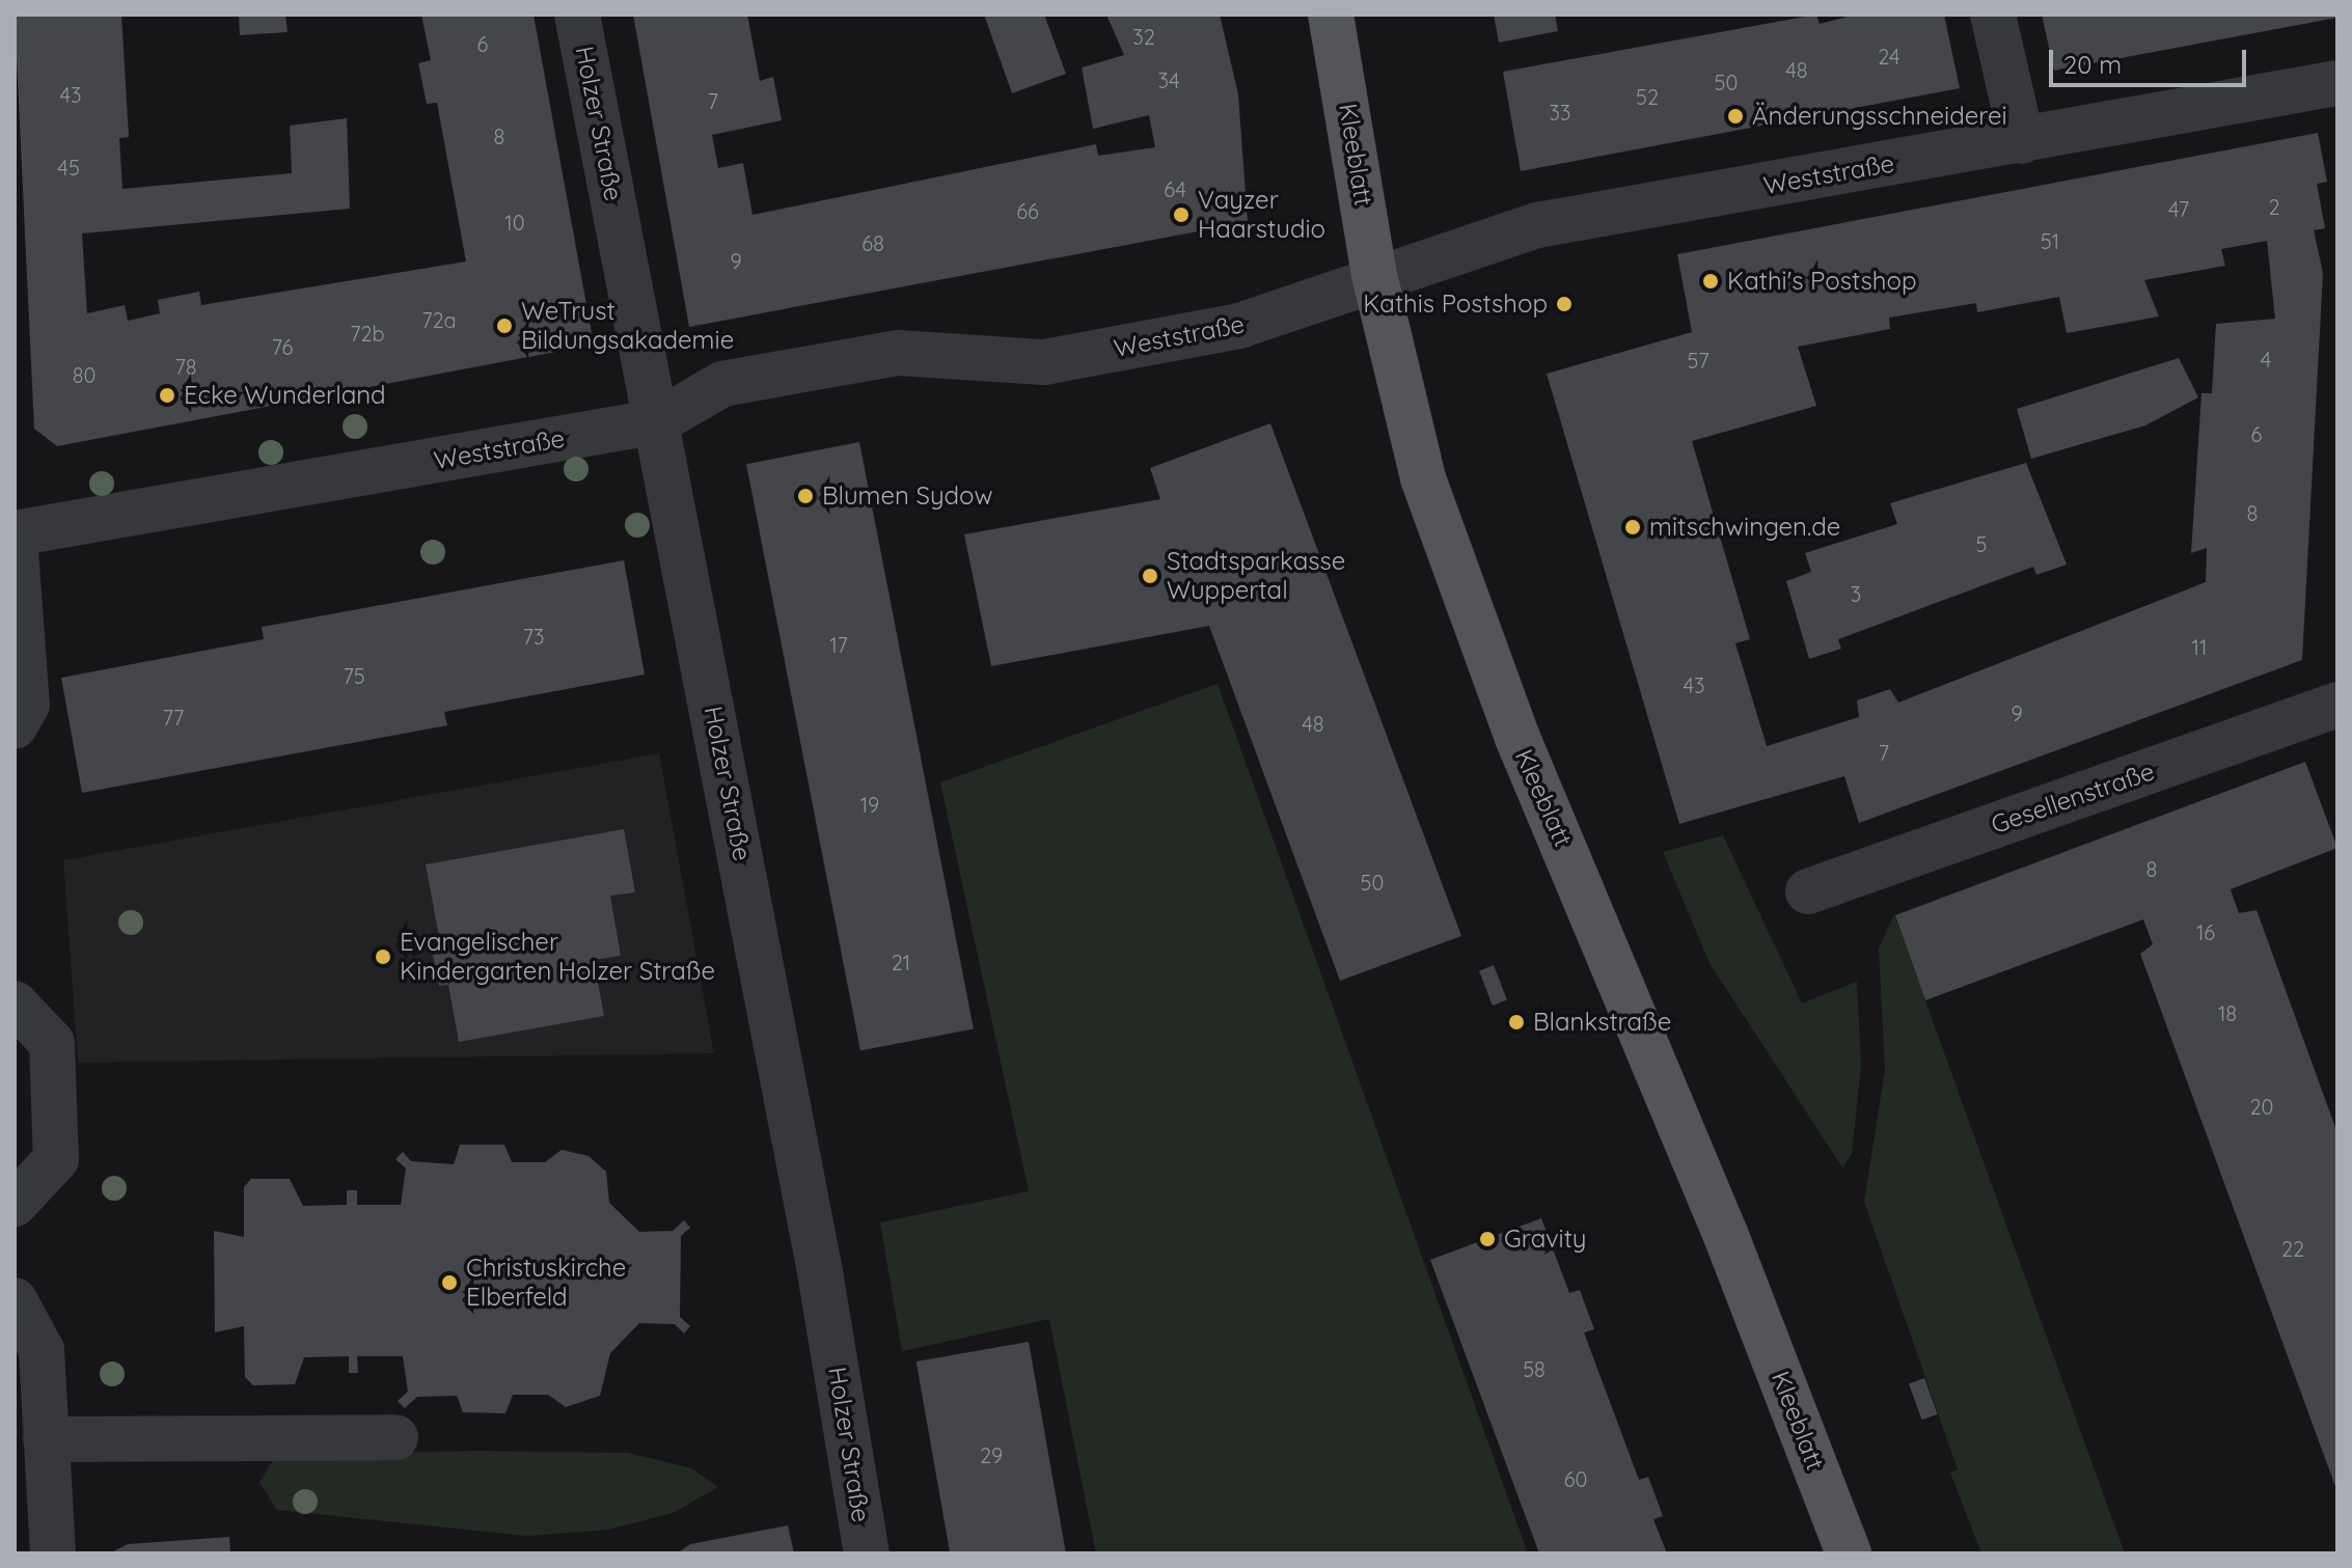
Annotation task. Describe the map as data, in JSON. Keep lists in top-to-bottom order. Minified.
{"streets":{"main road":["Kleeblatt"],"street":["Holzer Straße","Weststraße","Gesellenstraße"]},"crossings":[["Holzer Straße","Weststraße"],["Kleeblatt","Weststraße"]],"places":["Änderungsschneiderei","Vayzer Haarstudio","Kathi's Postshop","Kathis Postshop","WeTrust Bildungsakademie","Ecke Wunderland","Blumen Sydow","mitschwingen.de","Stadtsparkasse Wuppertal","Evangelischer Kindergarten Holzer Straße","Blankstraße","Gravity","Christuskirche Elberfeld"],"house_numbers":["32","6","24","48","34","50","43","52","7","33","8","45","64","2","47","66","10","51","68","9","72a","72b","76","4","57","78","80","6","8","5","3","73","17","11","75","43","9","77","48","7","19","8","50","16","21","18","20","22","58","29","60"],"scale_bar":"20 m"}
